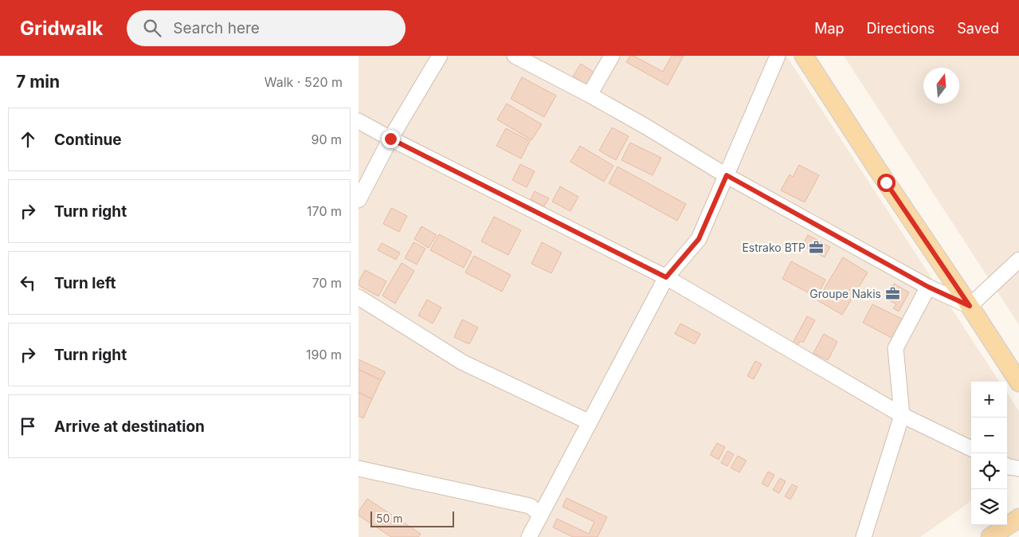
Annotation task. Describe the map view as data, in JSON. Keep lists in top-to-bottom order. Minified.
{"places":{"office":["Estrako BTP","Groupe Nakis"]},"scale_bar":"50 m","north":"top","page":{"header":"Gridwalk","search":"Search here","nav":["Map","Directions","Saved"],"heading":["7 min","Walk · 520 m"],"list":[["Continue","90 m"],["Turn right","170 m"],["Turn left","70 m"],["Turn right","190 m"],"Arrive at destination"],"map_buttons":["+","−"],"scale":"50 m"}}
